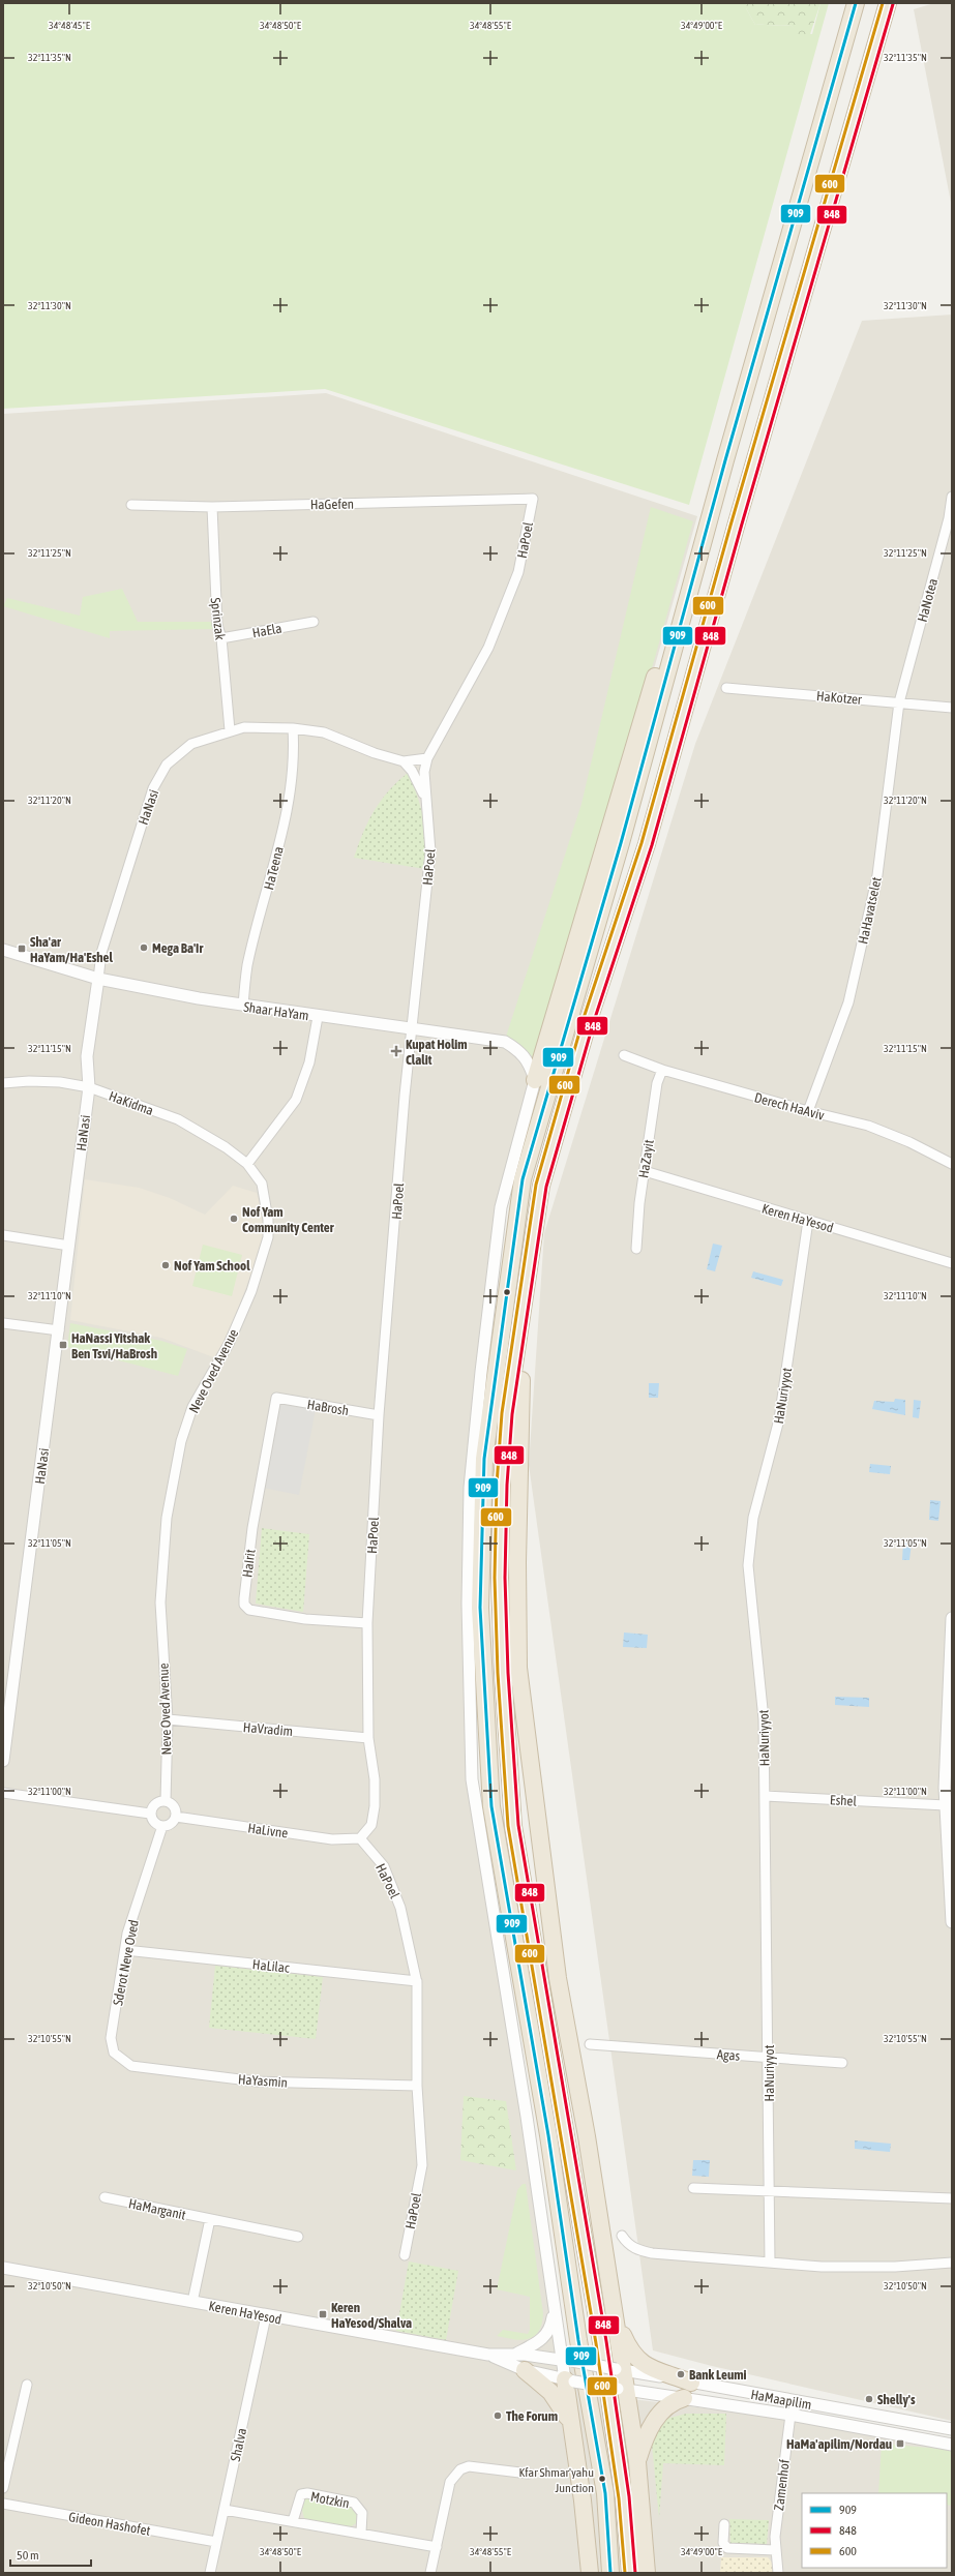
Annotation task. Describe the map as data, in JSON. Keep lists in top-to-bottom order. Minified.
{"streets":{"street":["HaGefen","HaPoel","HaNotea","Sprinzak","HaEla","HaKotzer","HaNasi","HaTeena","HaHavatselet","Shaar HaYam","HaKidma","Derech HaAviv","HaZayit","Keren HaYesod","Neve Oved Avenue","HaNuriyyot","HaBrosh","HaIrit","HaVradim","Eshel","HaLivne","Sderot Neve Oved","HaLilac","Agas","HaYasmin","HaMarganit","HaMaapilim","Shalva","Zamenhof","Motzkin","Gideon Hashofet"]},"crossings":[["HaGefen","HaPoel"],["HaGefen","Sprinzak"],["HaPoel","HaNasi"],["HaPoel","Shaar HaYam"],["HaPoel","HaBrosh"],["HaPoel","HaIrit"],["HaPoel","HaVradim"],["HaPoel","HaLivne"],["HaPoel","HaLilac"],["HaPoel","HaYasmin"],["HaNotea","HaKotzer"],["HaNotea","HaHavatselet"],["Sprinzak","HaEla"],["Sprinzak","HaNasi"],["HaKotzer","HaHavatselet"],["HaNasi","HaTeena"],["HaNasi","Shaar HaYam"],["HaNasi","HaKidma"],["HaTeena","Shaar HaYam"],["HaHavatselet","Derech HaAviv"],["HaKidma","Neve Oved Avenue"],["Derech HaAviv","HaZayit"],["HaZayit","Keren HaYesod"],["Keren HaYesod","HaNuriyyot"],["Keren HaYesod","HaMaapilim"],["Keren HaYesod","Shalva"],["Neve Oved Avenue","HaVradim"],["Neve Oved Avenue","HaLivne"],["Neve Oved Avenue","Sderot Neve Oved"],["HaNuriyyot","Eshel"],["HaNuriyyot","Agas"],["HaBrosh","HaIrit"],["HaLivne","Sderot Neve Oved"],["Sderot Neve Oved","HaLilac"],["Sderot Neve Oved","HaYasmin"],["HaMaapilim","Zamenhof"],["Shalva","Motzkin"],["Shalva","Gideon Hashofet"]],"places":{"other":["Mega Ba'Ir","Nof Yam Community Center","Nof Yam School","Bank Leumi","Shelly's","The Forum","Kfar Shmar'yahu Junction"],"transit":["Sha'ar HaYam/Ha'Eshel","HaNassi Yitshak Ben Tsvi/HaBrosh","Keren HaYesod/Shalva","HaMa'apilim/Nordau"],"health":["Kupat Holim Clalit"]},"lines":["transit line 909","transit line 600","transit line 848"],"legend":["909","848","600"],"scale_bar":"50 m","coordinates":["34°48'45\"E","34°48'50\"E","34°48'55\"E","34°49'00\"E","32°11'35\"N","32°11'30\"N","32°11'25\"N","32°11'20\"N","32°11'15\"N","32°11'10\"N","32°11'05\"N","32°11'00\"N","32°10'55\"N","32°10'50\"N"]}
